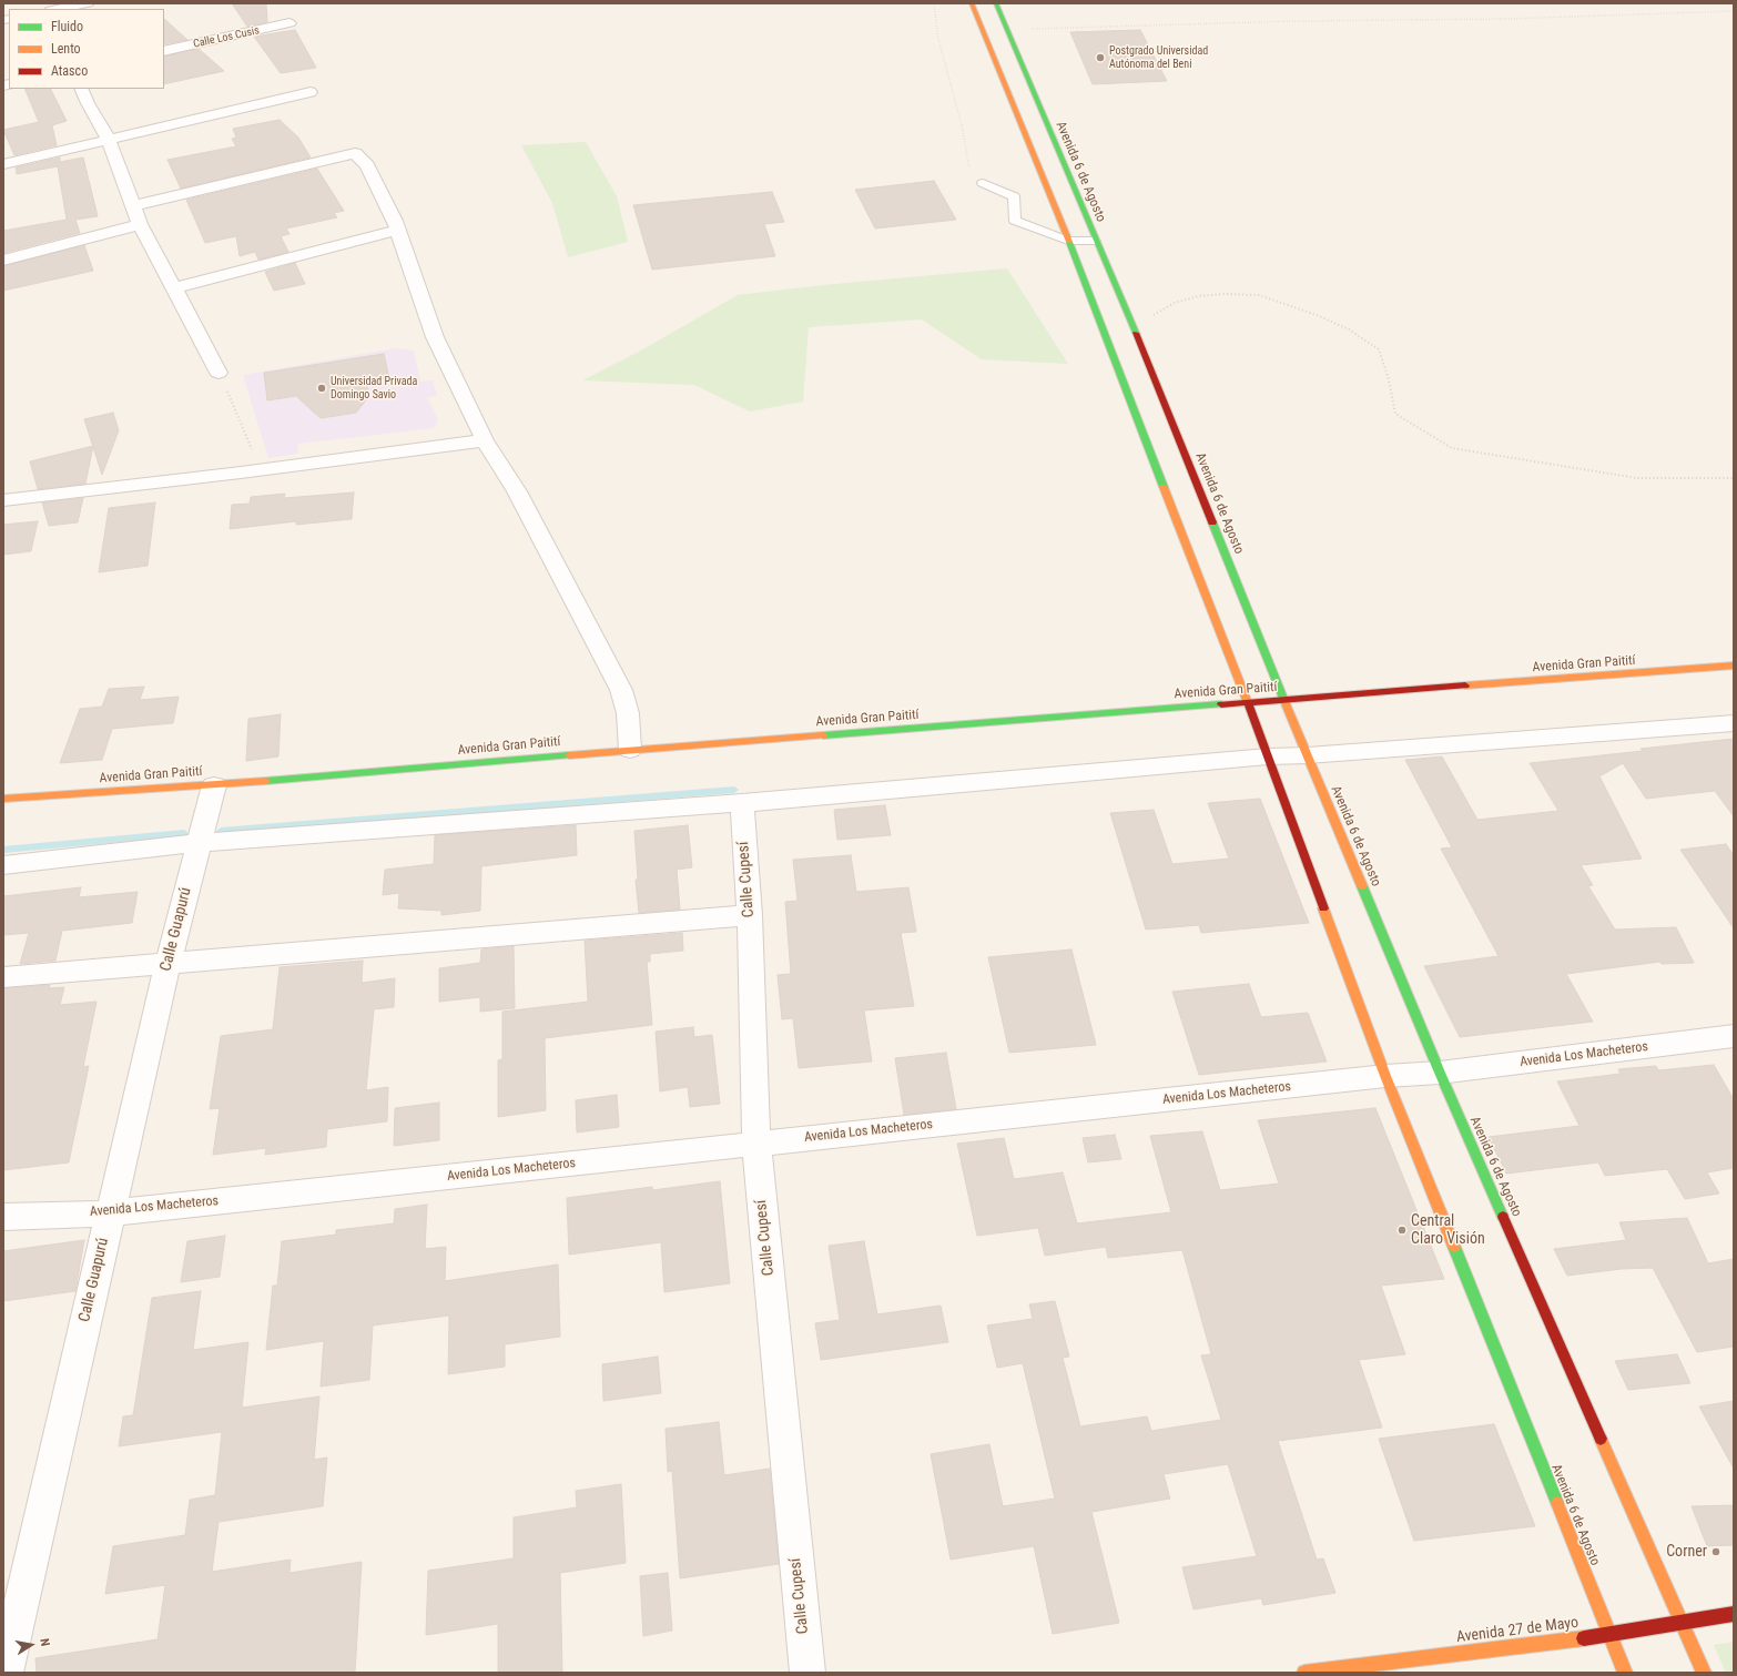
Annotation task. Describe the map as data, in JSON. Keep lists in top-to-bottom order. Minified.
{"streets":{"main road":["Avenida 6 de Agosto","Avenida Gran Paitití","Avenida 27 de Mayo"],"street":["Calle Los Cusis","Calle Cupesí","Calle Guapurú","Avenida Los Macheteros"]},"crossings":[["Avenida 6 de Agosto","Avenida Gran Paitití"],["Avenida 6 de Agosto","Avenida Los Macheteros"],["Avenida 6 de Agosto","Avenida 27 de Mayo"],["Avenida Gran Paitití","Calle Guapurú"],["Calle Cupesí","Avenida Los Macheteros"],["Calle Guapurú","Avenida Los Macheteros"]],"places":["Postgrado Universidad Autónoma del Beni","Universidad Privada Domingo Savio","Central Claro Visión","Corner"],"legend":["Fluido","Lento","Atasco"],"north":"right"}
